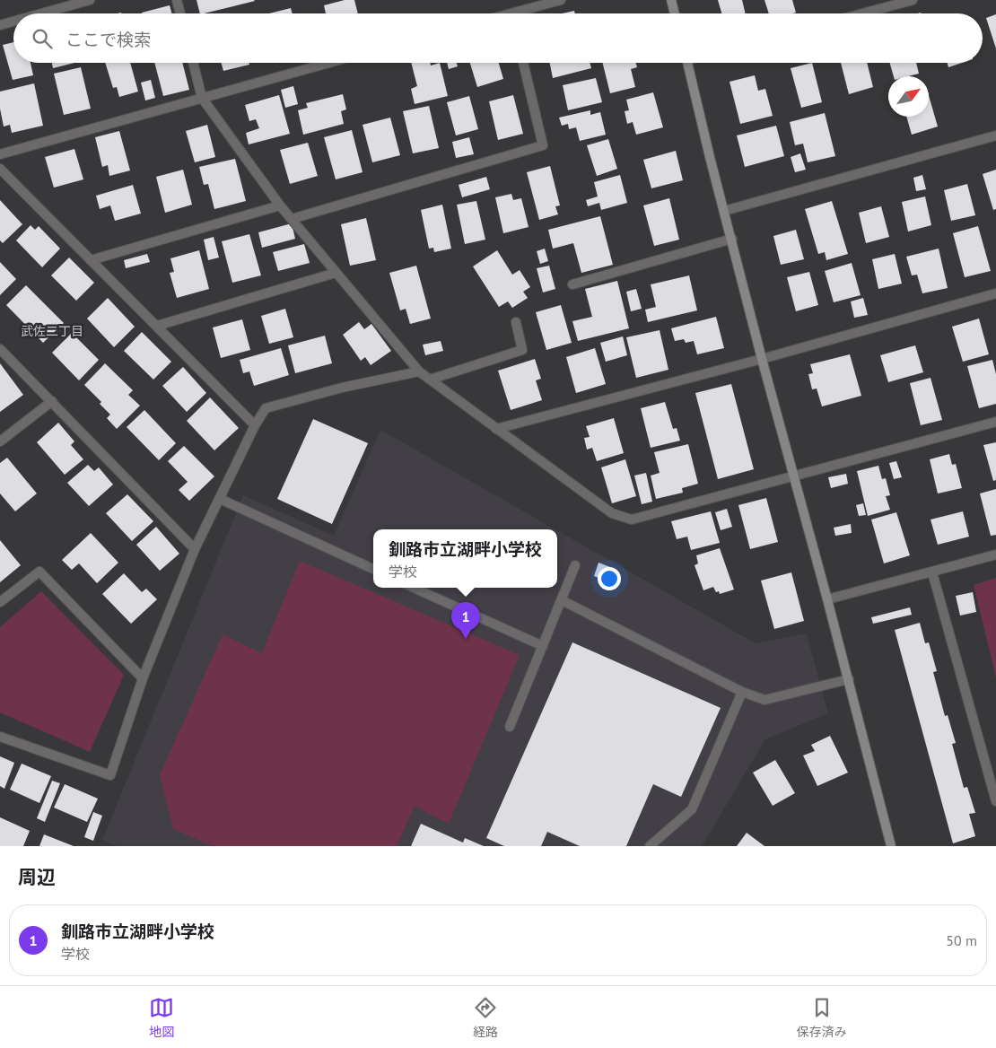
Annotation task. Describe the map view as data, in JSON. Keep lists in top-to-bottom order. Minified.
{"districts":["武佐二丁目"],"north":"top right","page":{"search":"ここで検索","popup":["釧路市立湖畔小学校","学校"],"pins":"1","heading":"周辺","list":[{"mark":"1","name":"釧路市立湖畔小学校","note":"学校","value":"50 m"}],"nav":["地図","経路","保存済み"]}}
